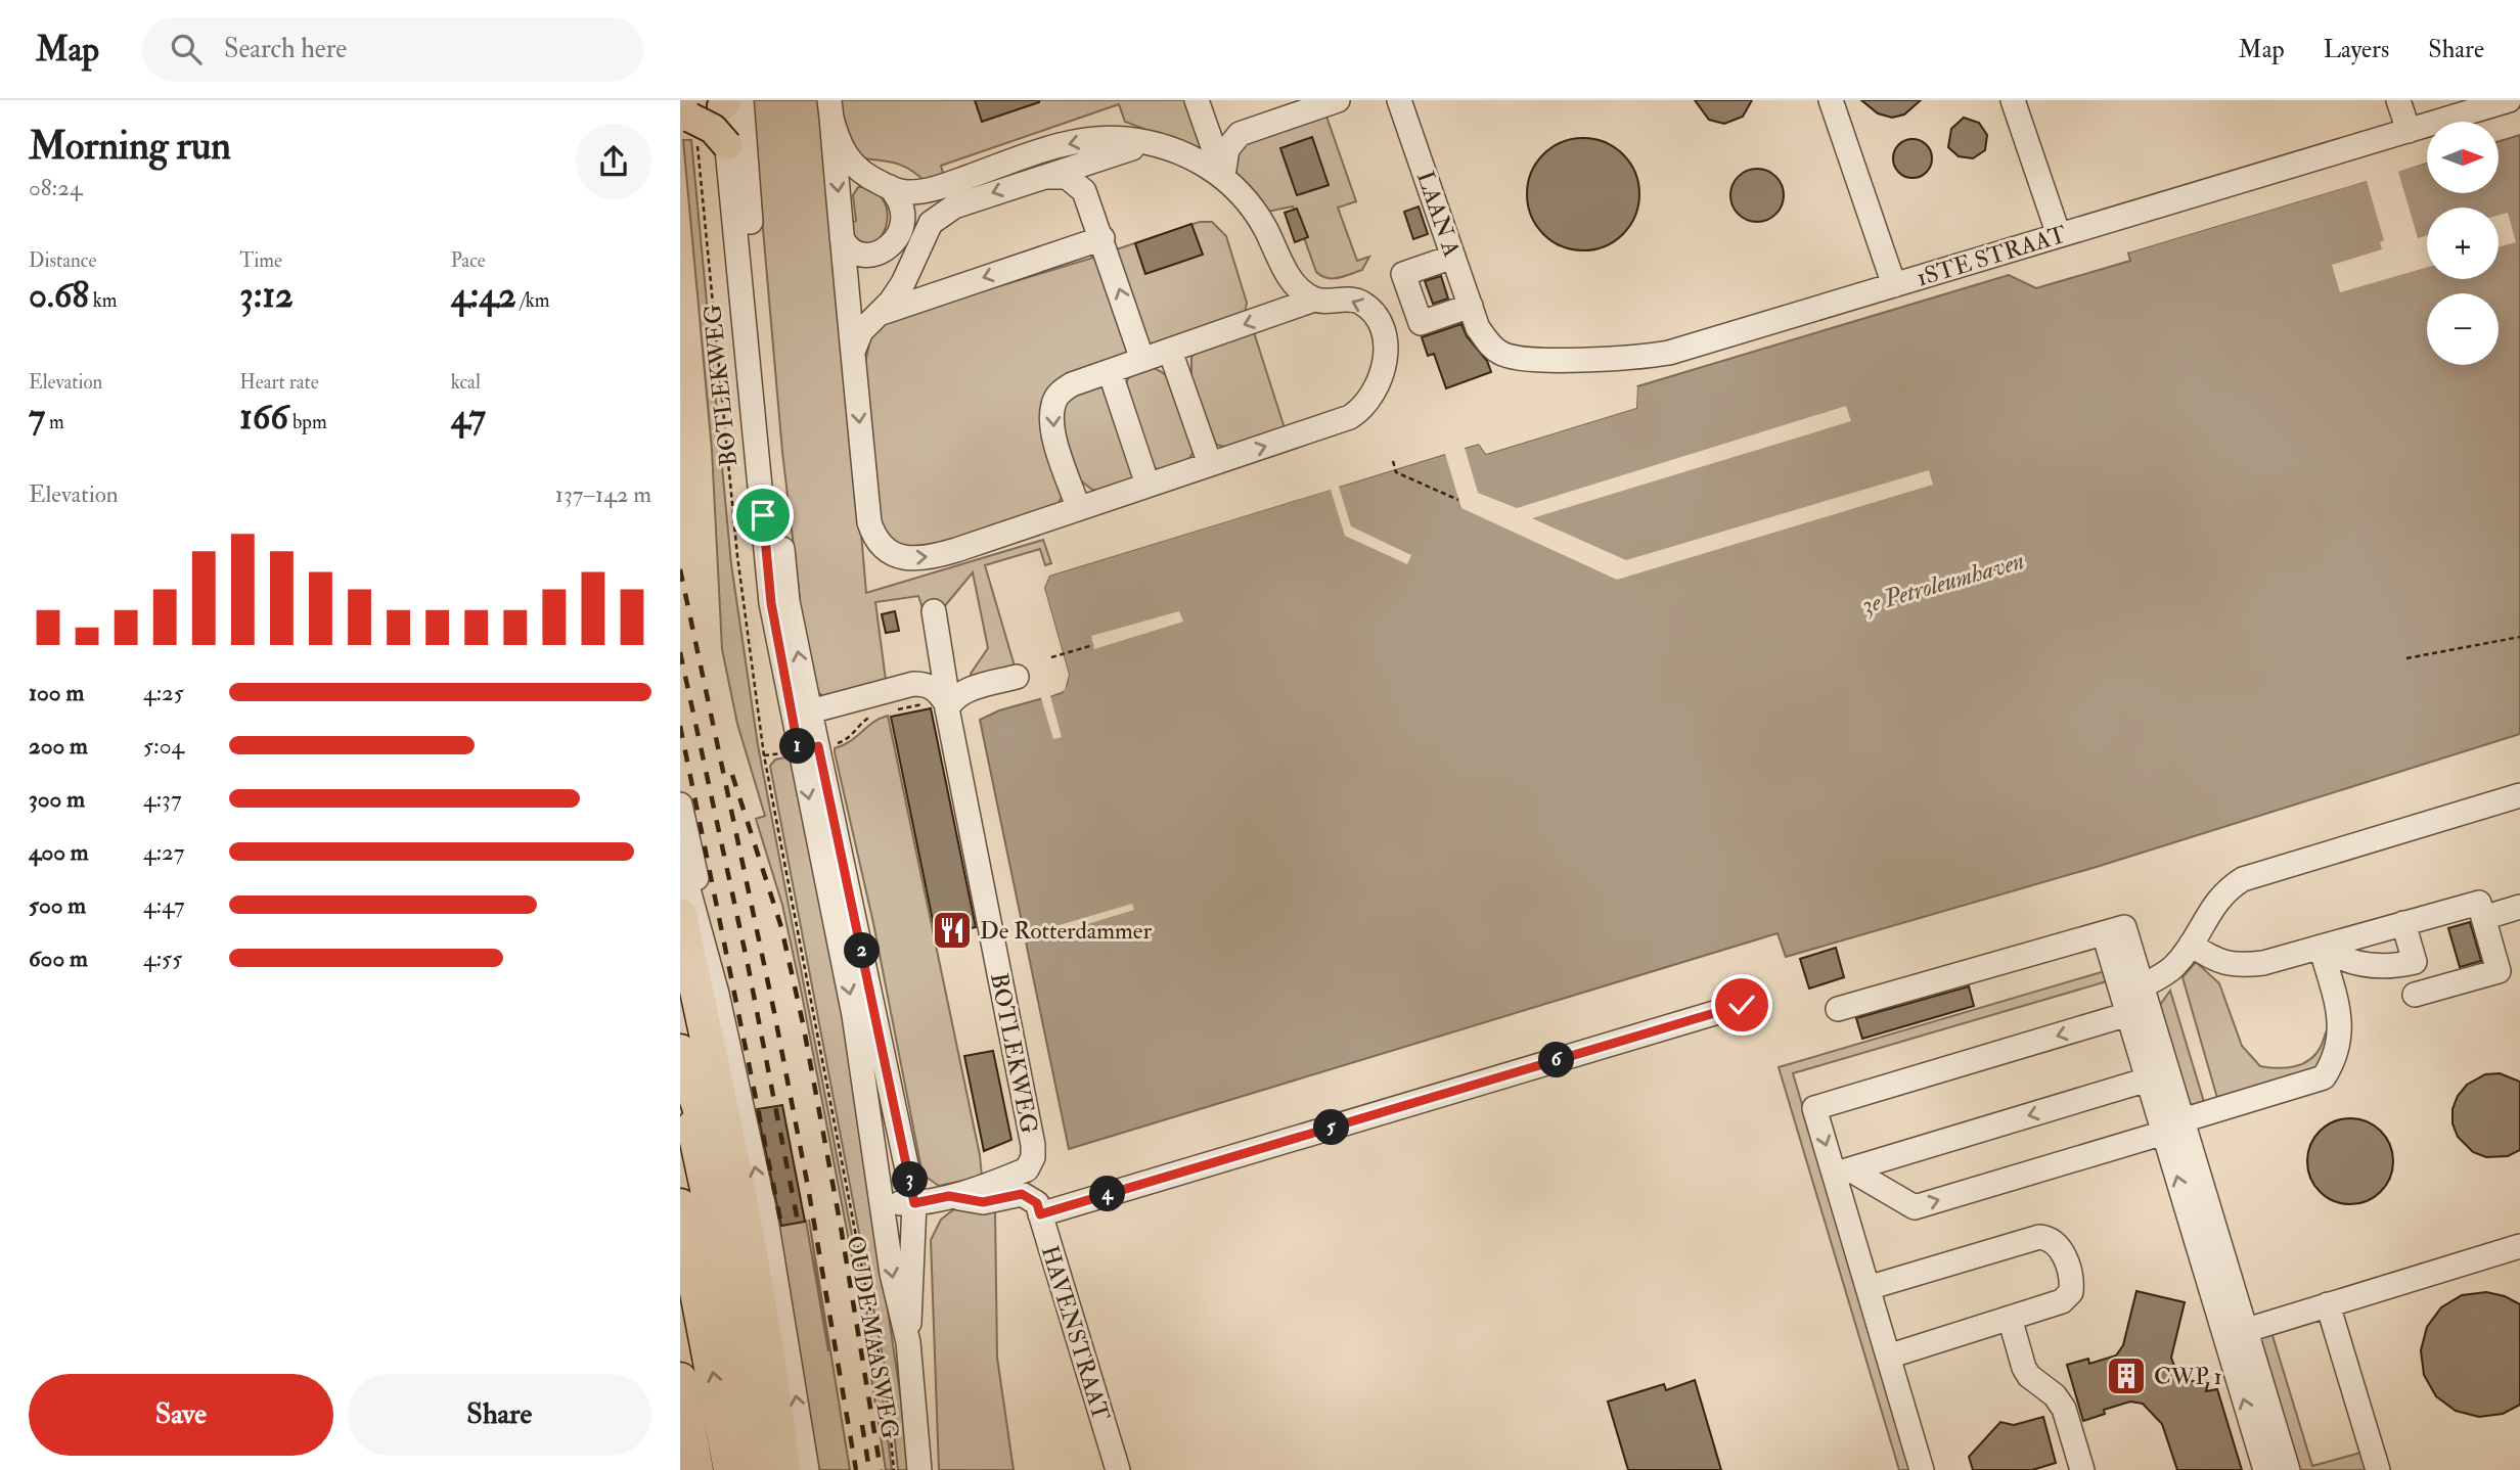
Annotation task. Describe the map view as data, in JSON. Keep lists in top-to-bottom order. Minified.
{"streets":{"street":["LAAN A","1STE STRAAT","BOTLEKWEG","HAVENSTRAAT","OUDE MAASWEG"]},"crossings":[["LAAN A","1STE STRAAT"],["BOTLEKWEG","HAVENSTRAAT"],["BOTLEKWEG","OUDE MAASWEG"]],"water":["3e Petroleumhaven"],"places":{"restaurant":["De Rotterdammer"],"building":["CWP 1"]},"north":"right","page":{"header":"Map","search":"Search here","nav":["Map","Layers","Share"],"heading":["Morning run","08:24"],"map_buttons":["+","−"],"stats":[["Distance","0.68 km"],["Time","3:12"],["Pace","4:42 /km"],["Elevation","7 m"],["Heart rate","166 bpm"],["kcal","47"]],"chart":["Elevation","137–142 m"],"list":[{"name":"100 m","note":"4:25"},{"name":"200 m","note":"5:04"},{"name":"300 m","note":"4:37"},{"name":"400 m","note":"4:27"},{"name":"500 m","note":"4:47"},{"name":"600 m","note":"4:55"}],"pins":["1","2","6","5","3","4"],"buttons":["Save","Share"]}}
